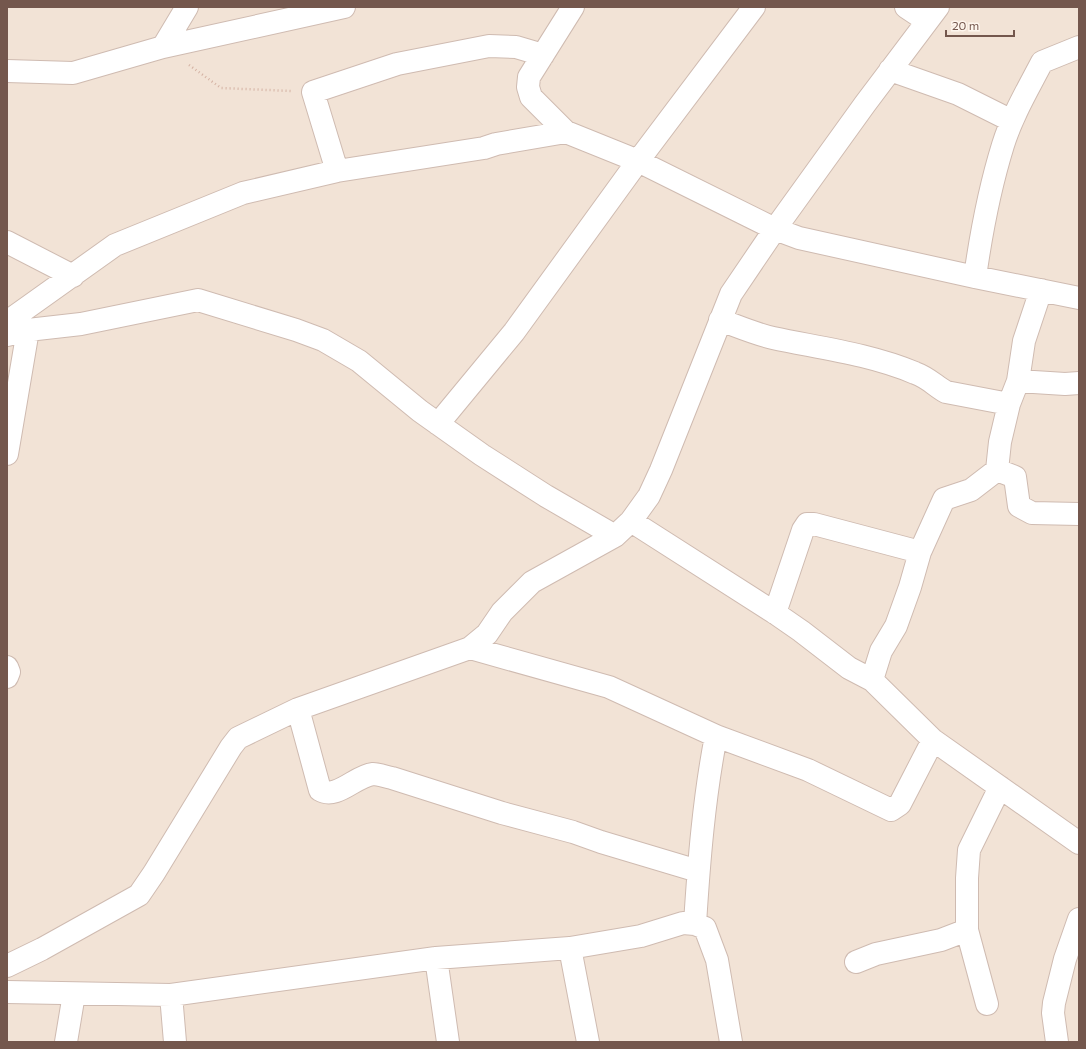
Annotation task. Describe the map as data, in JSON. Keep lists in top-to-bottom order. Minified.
{"scale_bar":"20 m"}
